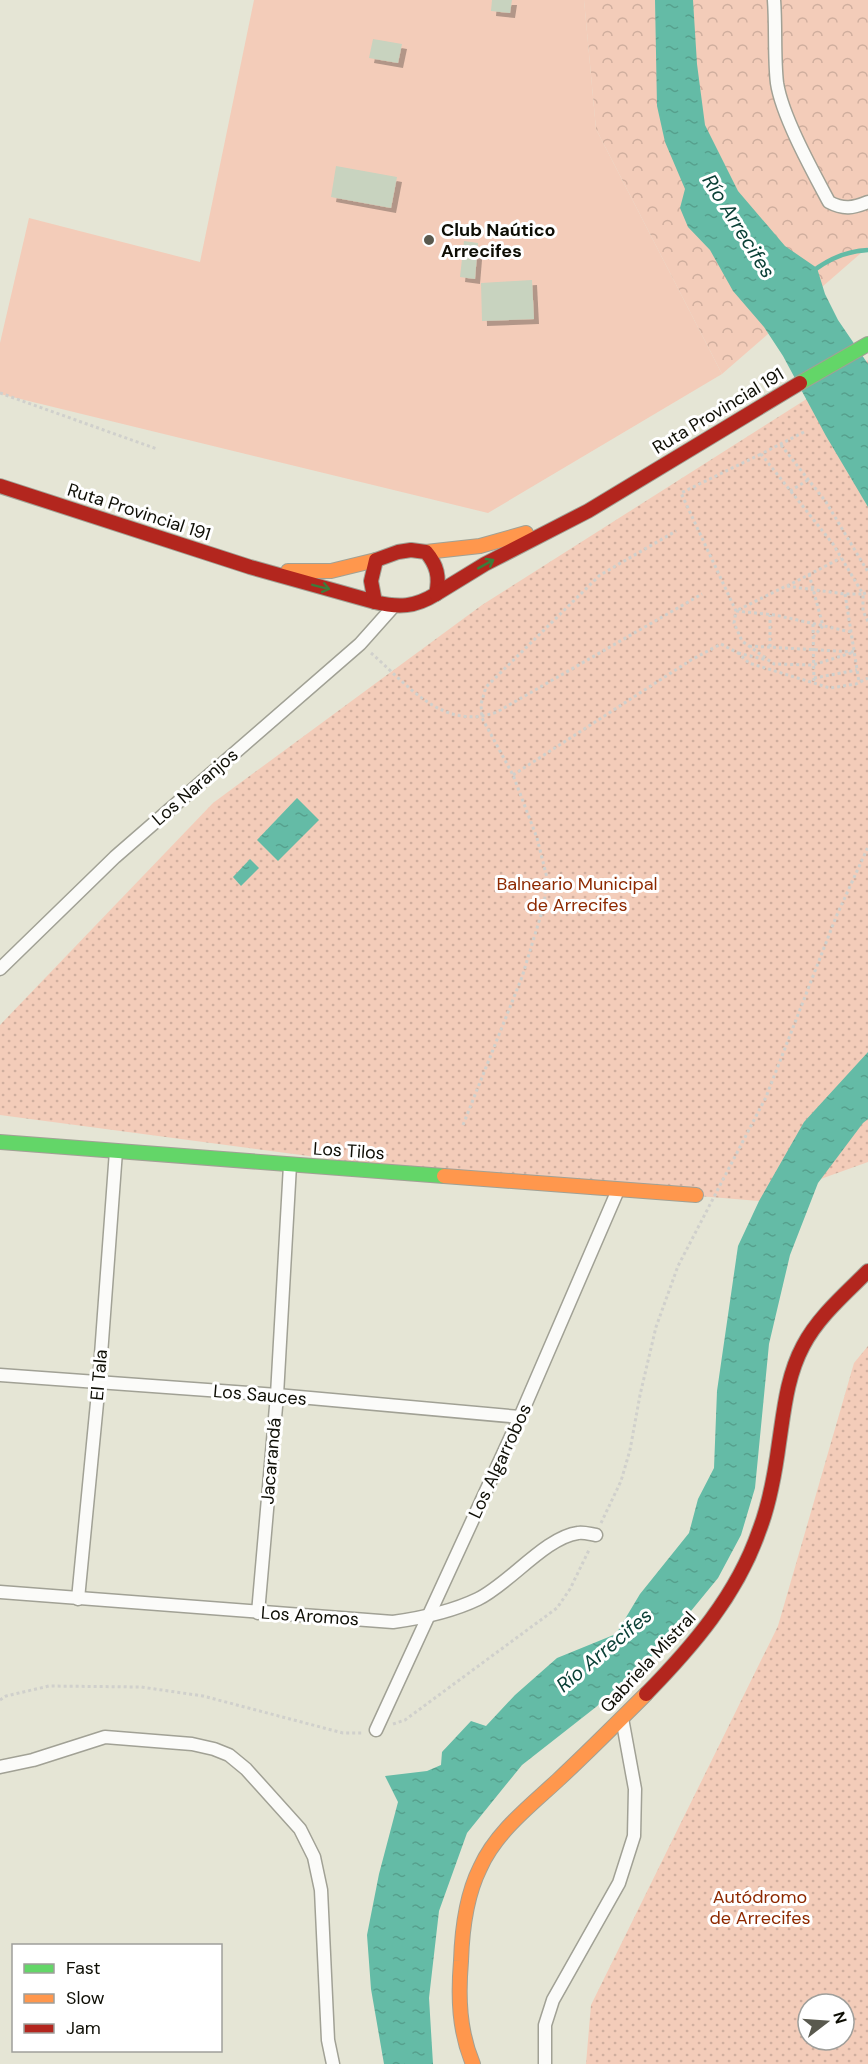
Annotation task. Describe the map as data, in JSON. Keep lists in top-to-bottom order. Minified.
{"streets":{"street":["Ruta Provincial 191","Los Naranjos","Los Tilos","El Tala","Los Sauces","Jacarandá","Los Algarrobos","Los Aromos","Gabriela Mistral"]},"crossings":[["Ruta Provincial 191","Los Naranjos"],["Los Tilos","El Tala"],["Los Tilos","Jacarandá"],["Los Tilos","Los Algarrobos"],["El Tala","Los Sauces"],["El Tala","Los Aromos"],["Los Sauces","Jacarandá"],["Los Sauces","Los Algarrobos"],["Jacarandá","Los Aromos"],["Los Algarrobos","Los Aromos"]],"water":["Río Arrecifes"],"parks":["Balneario Municipal de Arrecifes","Autódromo de Arrecifes"],"places":["Club Naútico Arrecifes"],"legend":["Fast","Slow","Jam"],"north":"right"}
